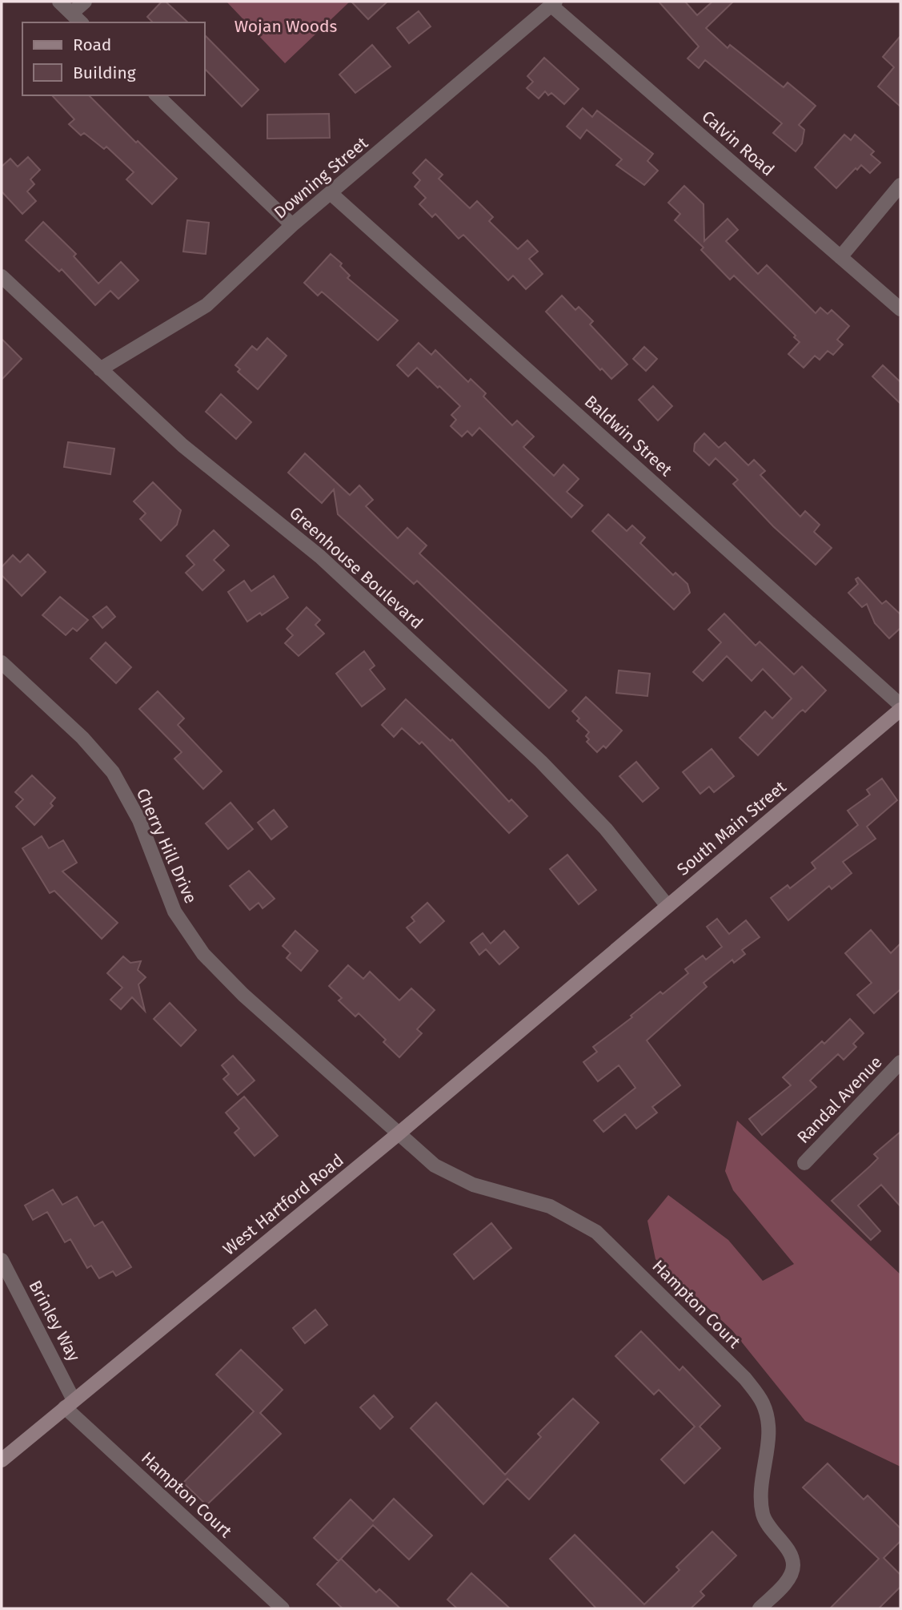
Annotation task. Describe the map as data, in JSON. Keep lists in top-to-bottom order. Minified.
{"streets":{"street":["Calvin Road","Downing Street","Baldwin Street","Greenhouse Boulevard","South Main Street","Cherry Hill Drive","Randal Avenue","West Hartford Road","Hampton Court","Brinley Way"]},"crossings":[["Calvin Road","Downing Street"],["Downing Street","Baldwin Street"],["Downing Street","Greenhouse Boulevard"],["Greenhouse Boulevard","South Main Street"],["South Main Street","West Hartford Road"],["Cherry Hill Drive","West Hartford Road"],["Cherry Hill Drive","Hampton Court"],["West Hartford Road","Hampton Court"],["West Hartford Road","Brinley Way"],["Hampton Court","Brinley Way"]],"parks":["Wojan Woods"],"legend":["Road","Building"]}
